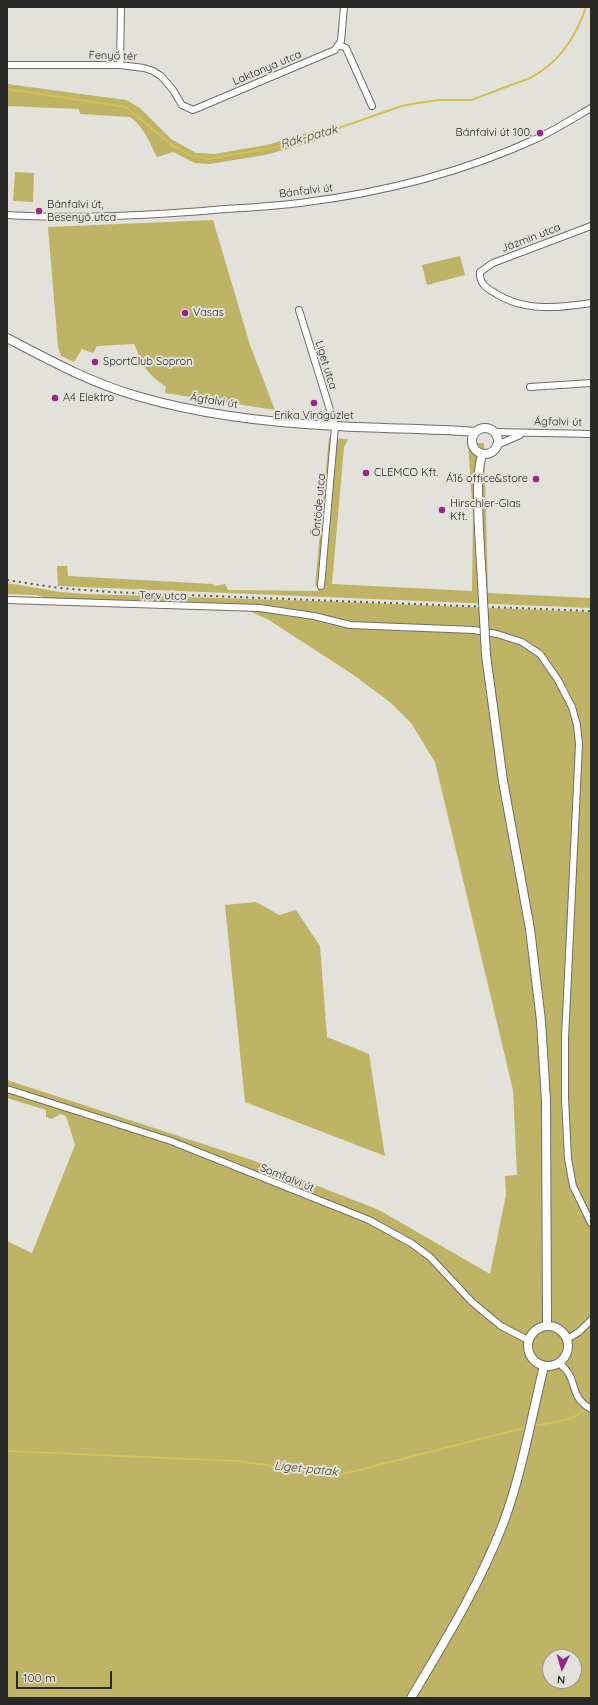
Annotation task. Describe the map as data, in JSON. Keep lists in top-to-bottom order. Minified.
{"streets":{"main road":["Ágfalvi út"],"street":["Fenyő tér","Laktanya utca","Bánfalvi út","Jázmin utca","Liget utca","Öntöde utca","Terv utca","Somfalvi út"]},"crossings":[["Fenyő tér","Laktanya utca"],["Liget utca","Ágfalvi út"],["Liget utca","Öntöde utca"],["Ágfalvi út","Öntöde utca"]],"water":["Rák-patak","Liget-patak"],"places":["Bánfalvi út 100.","Bánfalvi út, Besenyő utca","Vasas","SportClub Sopron","A4 Elektro","Erika Virágüzlet","CLEMCO Kft.","Á16 office&store","Hirschler-Glas Kft."],"scale_bar":"100 m","north":"bottom"}
